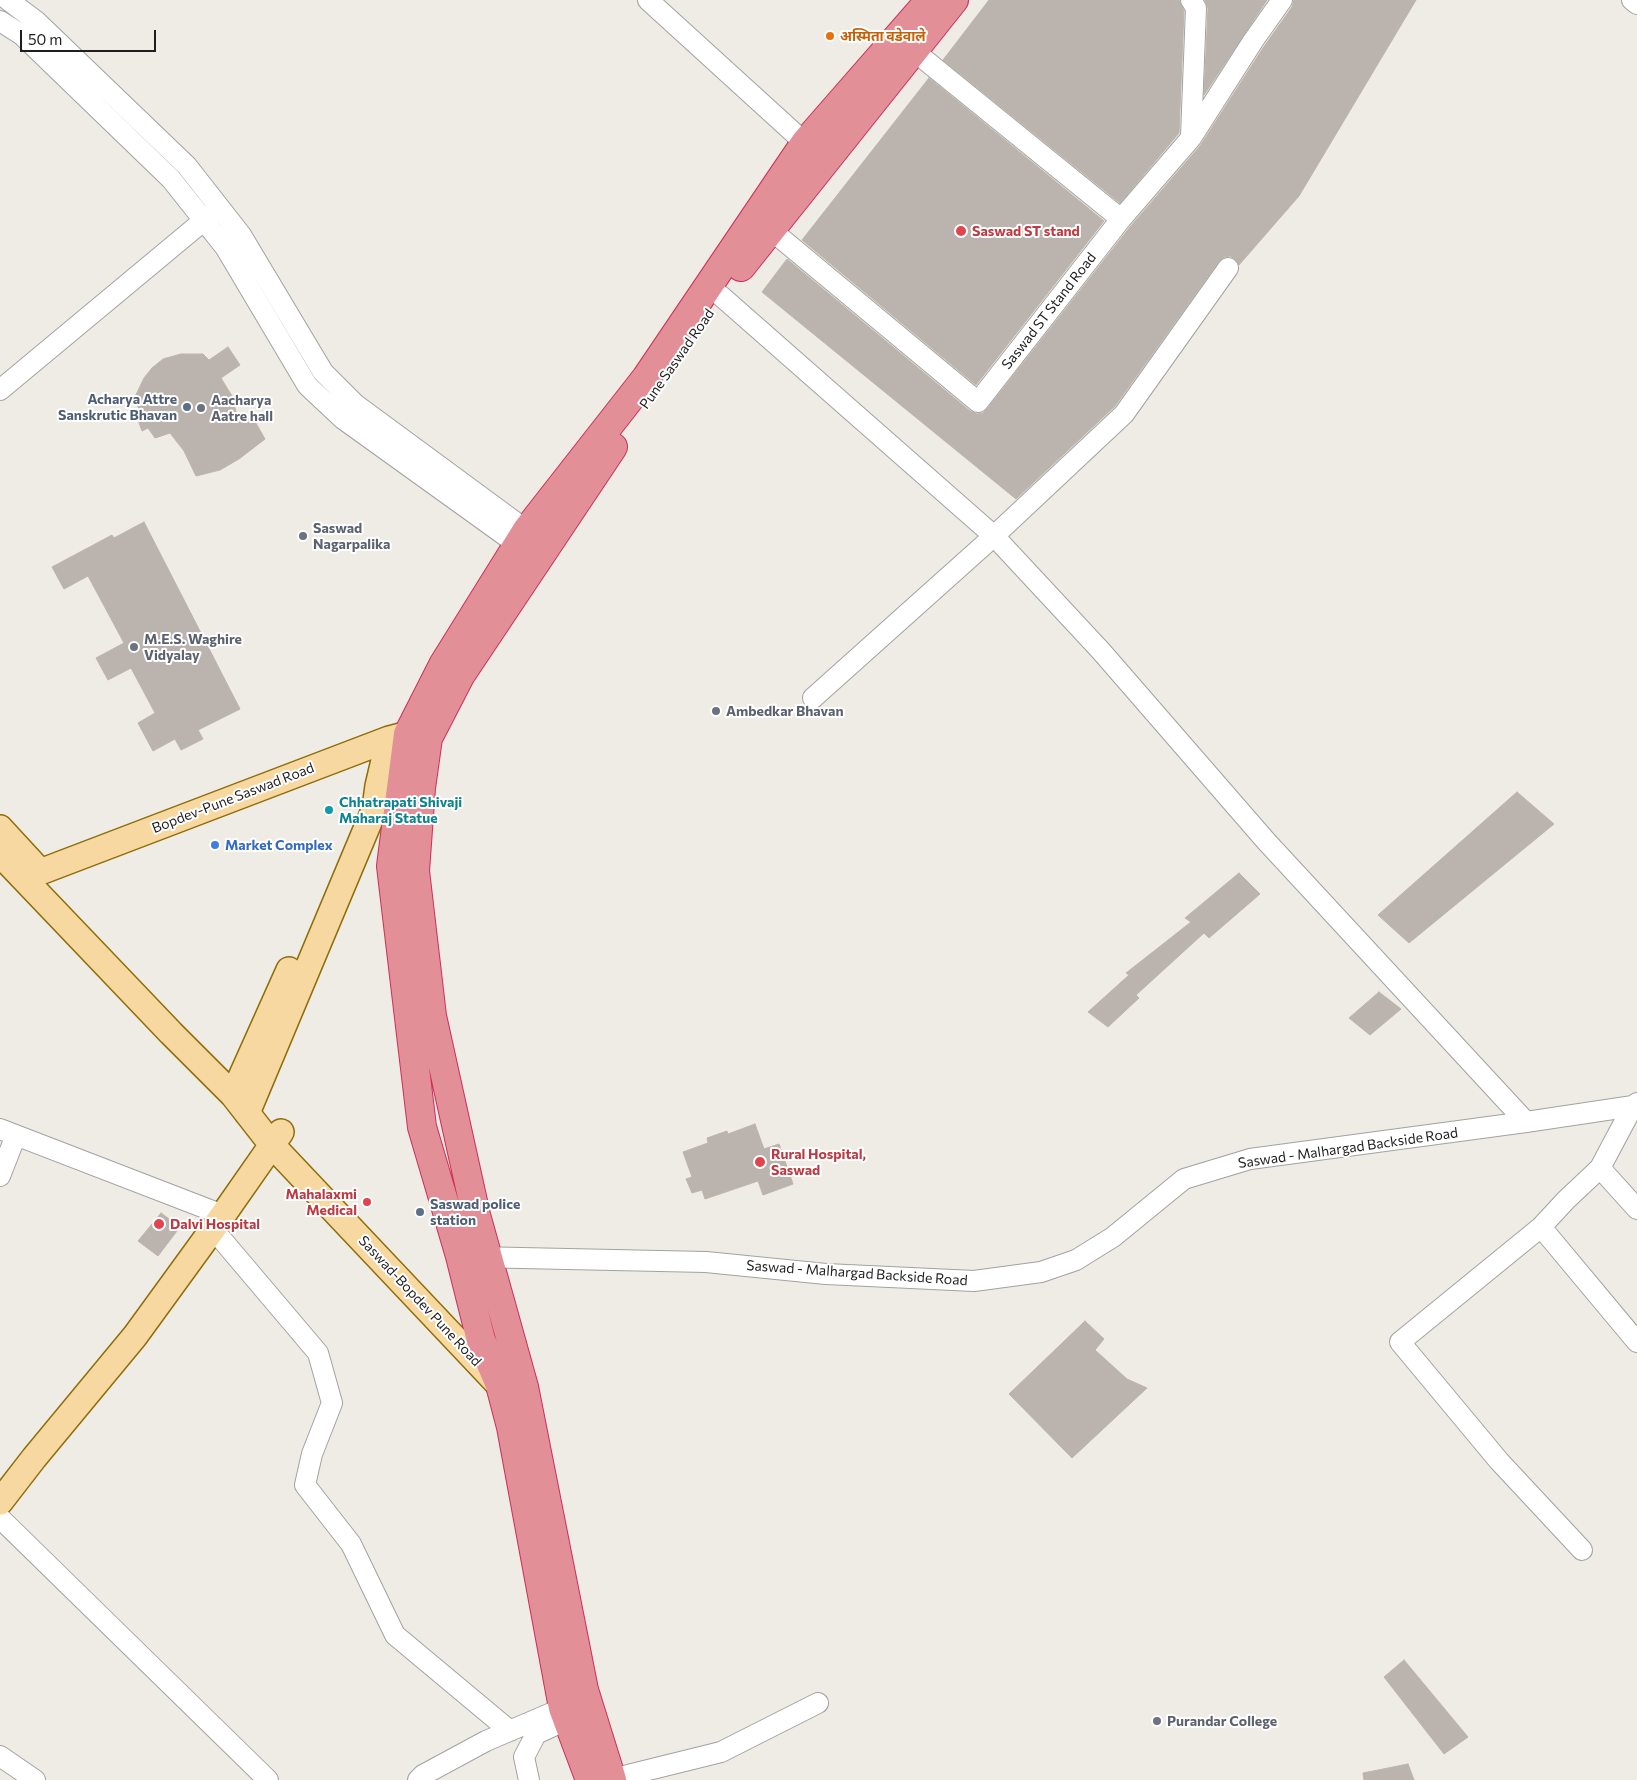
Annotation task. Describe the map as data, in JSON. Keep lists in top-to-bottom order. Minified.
{"streets":{"highway":["Pune Saswad Road"],"main road":["Bopdev-Pune Saswad Road","Saswad-Bopdev Pune Road"],"street":["Saswad ST Stand Road","Saswad - Malhargad Backside Road"]},"crossings":[["Saswad ST Stand Road","Pune Saswad Road"]],"places":["अस्मिता वडेवाले","Saswad ST stand","Acharya Attre Sanskrutic Bhavan","Aacharya Aatre hall","Saswad Nagarpalika","M.E.S. Waghire Vidyalay","Ambedkar Bhavan","Chhatrapati Shivaji Maharaj Statue","Market Complex","Rural Hospital, Saswad","Mahalaxmi Medical","Saswad police station","Dalvi Hospital","Purandar College"],"scale_bar":"50 m"}
